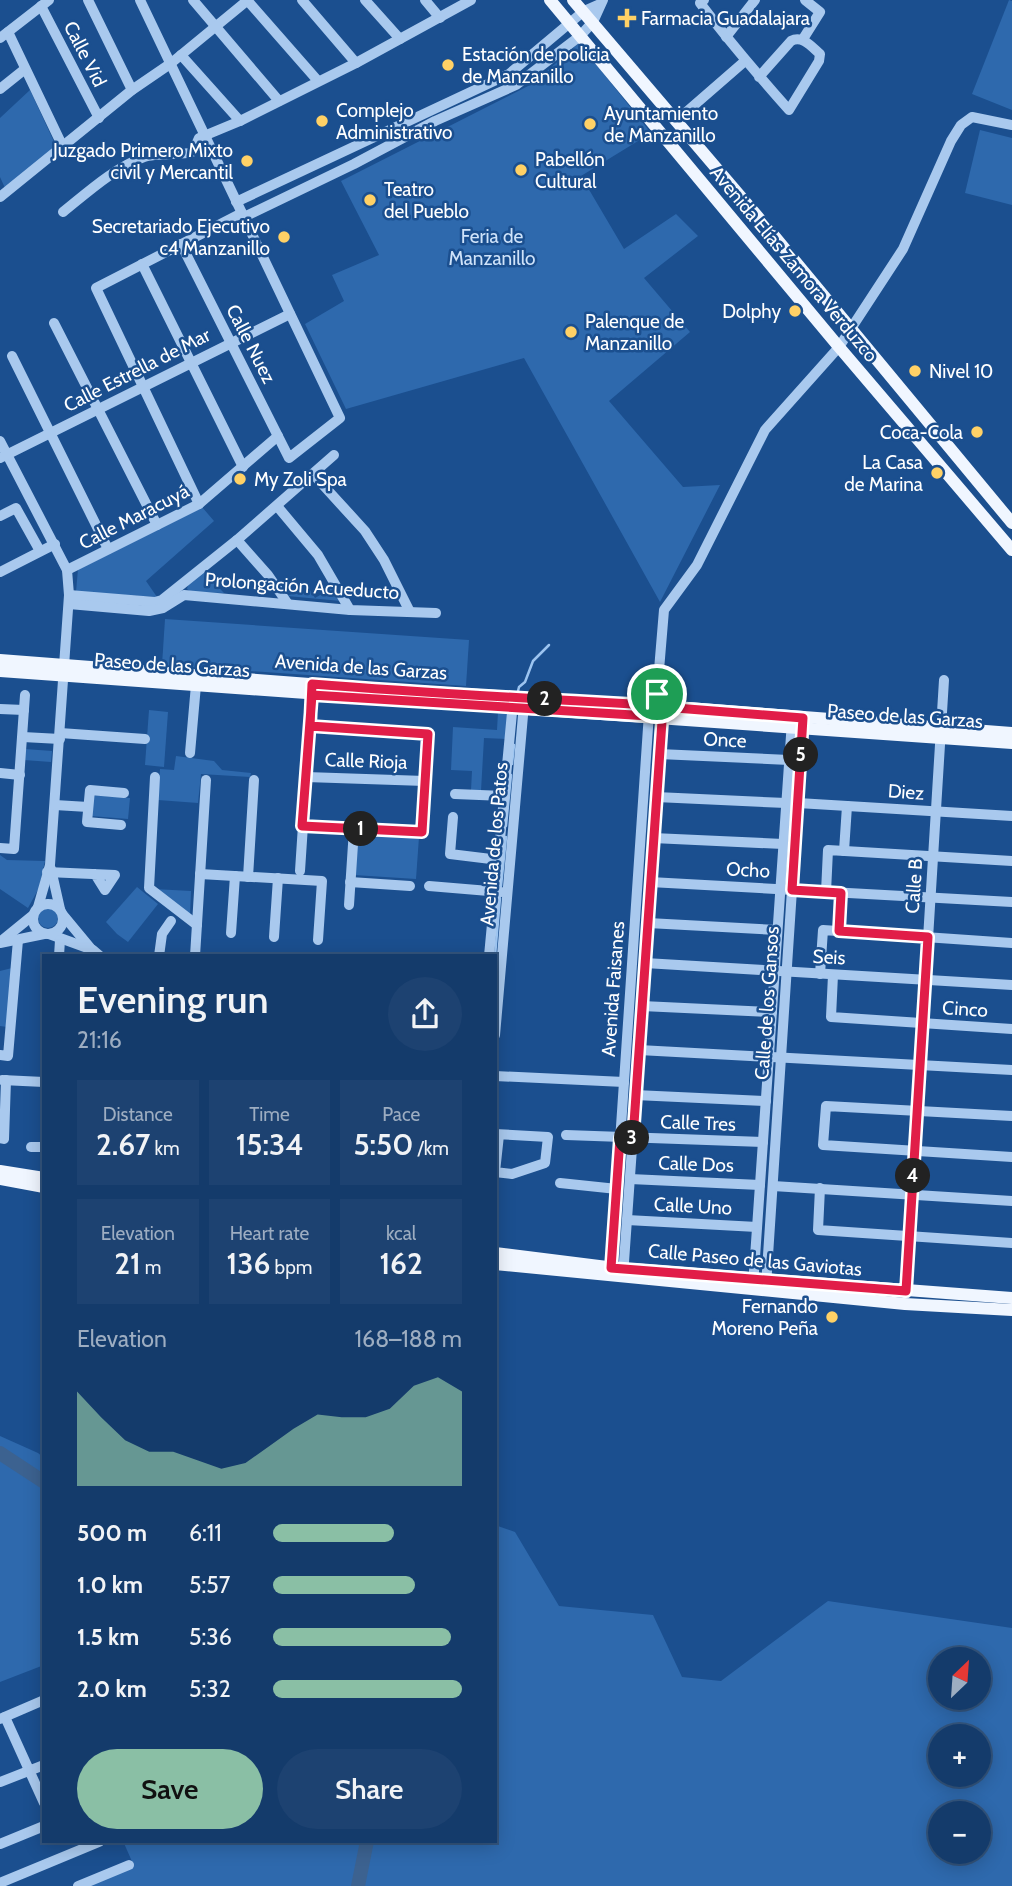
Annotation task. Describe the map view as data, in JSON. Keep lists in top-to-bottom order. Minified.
{"streets":{"main road":["Avenida Elías Zamora Verduzco","Paseo de las Garzas","Avenida de las Garzas","Calle Paseo de las Gaviotas"],"street":["Calle Vid","Calle Nuez","Calle Estrella de Mar","Calle Maracuyá","Prolongación Acueducto","Once","Calle Rioja","Diez","Avenida de los Patos","Ocho","Calle B","Seis","Avenida Faisanes","Calle de los Gansos","Cinco","Calle Tres","Calle Dos","Calle Uno"]},"crossings":[["Calle Nuez","Calle Estrella de Mar"],["Calle Nuez","Calle Maracuyá"],["Paseo de las Garzas","Avenida de las Garzas"],["Paseo de las Garzas","Calle B"],["Avenida de las Garzas","Avenida de los Patos"],["Avenida de las Garzas","Calle B"],["Avenida de las Garzas","Avenida Faisanes"],["Avenida de las Garzas","Calle de los Gansos"],["Once","Avenida Faisanes"],["Diez","Calle B"],["Diez","Calle de los Gansos"],["Ocho","Calle B"],["Ocho","Avenida Faisanes"],["Ocho","Calle de los Gansos"],["Calle B","Seis"],["Calle B","Cinco"],["Calle B","Calle Paseo de las Gaviotas"],["Seis","Avenida Faisanes"],["Seis","Calle de los Gansos"],["Seis","Cinco"],["Avenida Faisanes","Calle Tres"],["Avenida Faisanes","Calle Dos"],["Avenida Faisanes","Calle Uno"],["Avenida Faisanes","Calle Paseo de las Gaviotas"],["Calle de los Gansos","Calle Paseo de las Gaviotas"]],"parks":["Feria de Manzanillo"],"places":{"health":["Farmacia Guadalajara"],"other":["Estación de policia de Manzanillo","Complejo Administrativo","Ayuntamiento de Manzanillo","Juzgado Primero Mixto civil y Mercantil","Pabellón Cultural","Teatro del Pueblo","Secretariado Ejecutivo c4 Manzanillo","Dolphy","Palenque de Manzanillo","Nivel 10","Coca-Cola","La Casa de Marina","My Zoli Spa","Fernando Moreno Peña"]},"north":"top right","page":{"pins":["2","5","1","3","4"],"heading":["Evening run","21:16"],"stats":[["Distance","2.67 km"],["Time","15:34"],["Pace","5:50 /km"],["Elevation","21 m"],["Heart rate","136 bpm"],["kcal","162"]],"chart":["Elevation","168–188 m"],"list":[{"name":"500 m","note":"6:11"},{"name":"1.0 km","note":"5:57"},{"name":"1.5 km","note":"5:36"},{"name":"2.0 km","note":"5:32"}],"map_buttons":["+","−"],"buttons":["Save","Share"]}}
